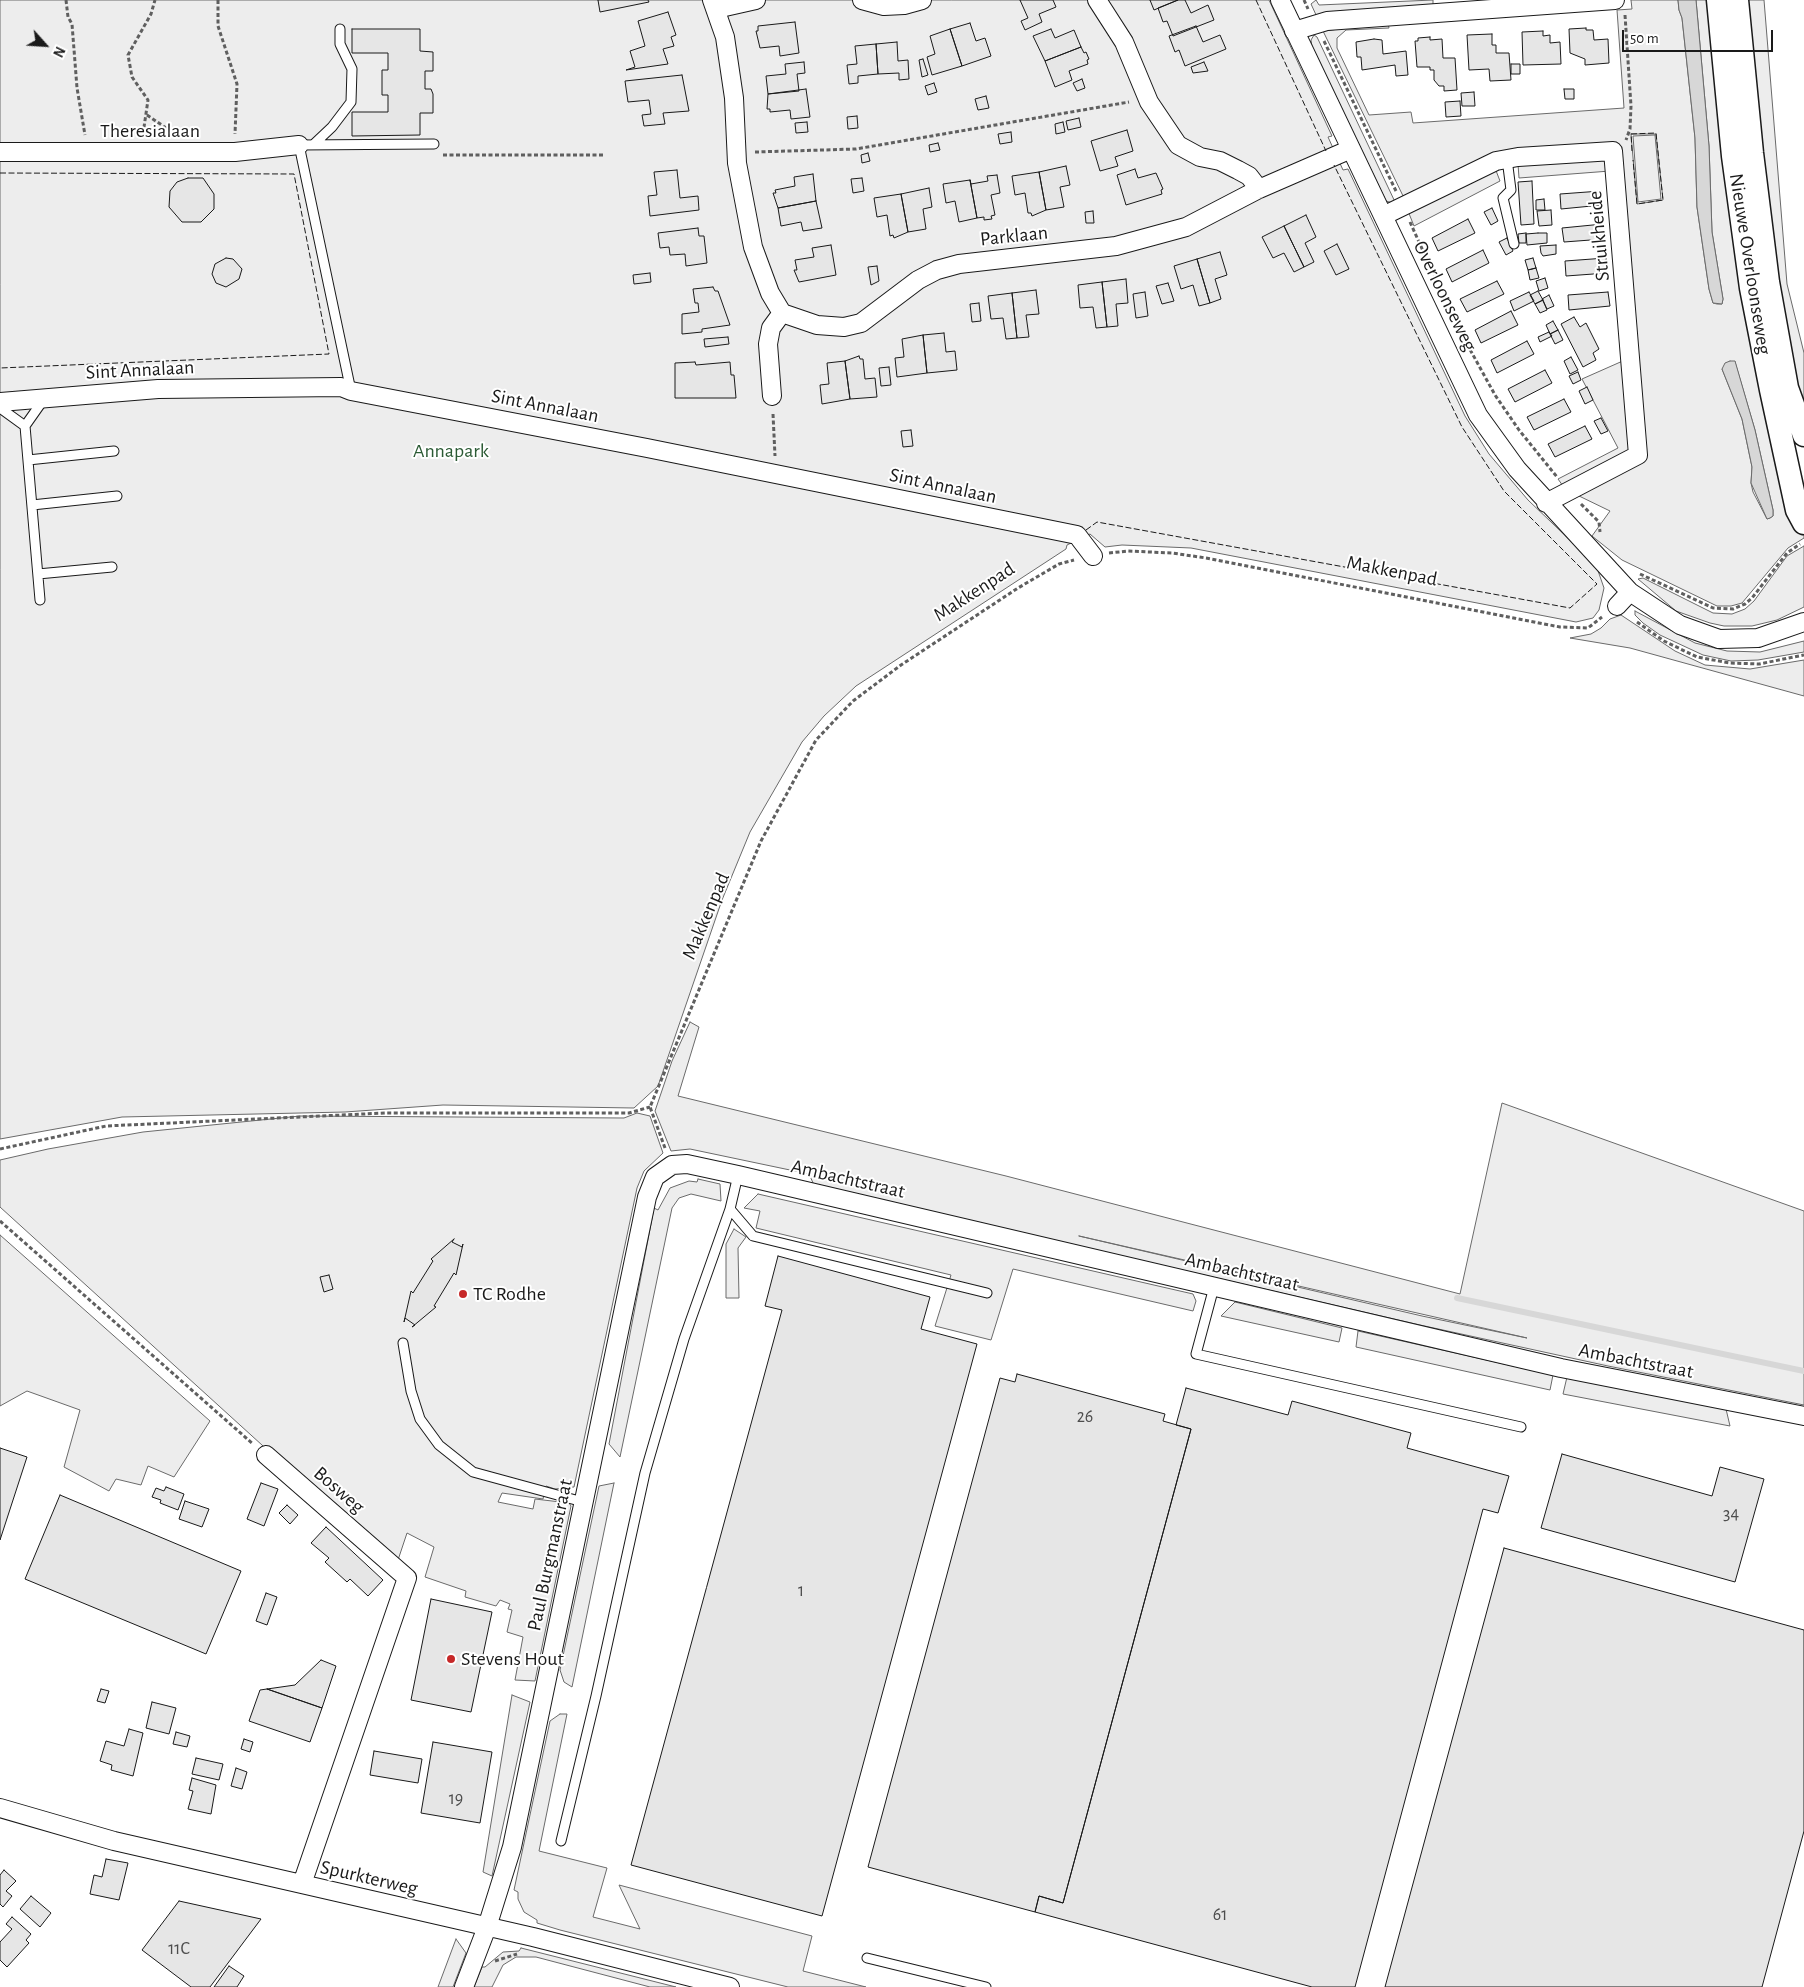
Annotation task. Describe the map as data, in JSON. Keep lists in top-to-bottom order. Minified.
{"streets":{"street":["Theresialaan","Parklaan","Struikheide","Nieuwe Overloonseweg","Overloonseweg","Sint Annalaan","Ambachtstraat","Bosweg","Paul Burgmanstraat","Spurkterweg"],"path":["Makkenpad"]},"crossings":[["Parklaan","Overloonseweg"],["Struikheide","Overloonseweg"],["Sint Annalaan","Makkenpad"],["Ambachtstraat","Paul Burgmanstraat"],["Bosweg","Spurkterweg"],["Paul Burgmanstraat","Spurkterweg"]],"parks":["Annapark"],"places":["TC Rodhe","Stevens Hout"],"house_numbers":["26","34","1","19","61","11C"],"scale_bar":"50 m","north":"bottom right"}
